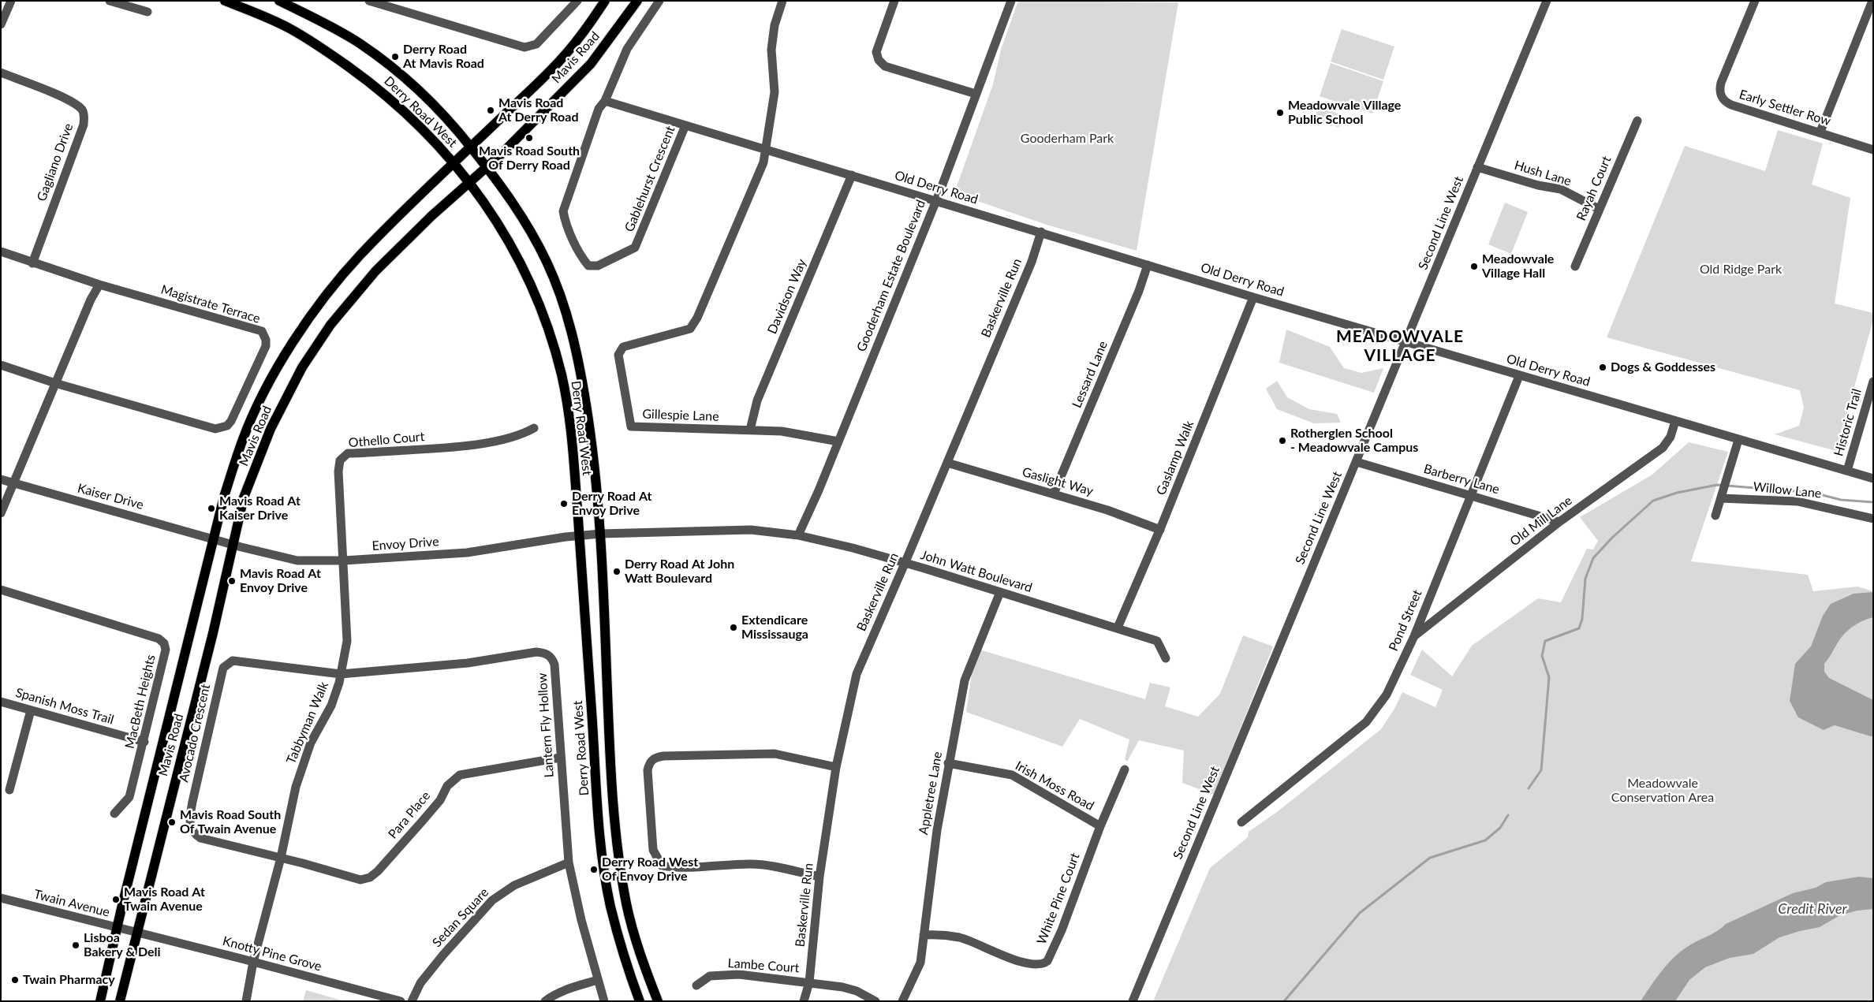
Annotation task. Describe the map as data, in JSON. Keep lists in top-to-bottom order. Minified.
{"streets":{"main road":["Mavis Road","Derry Road West"],"street":["Early Settler Row","Gagliano Drive","Hush Lane","Gablehurst Crescent","Old Derry Road","Rayah Court","Second Line West","Gooderham Estate Boulevard","Davidson Way","Baskerville Run","Magistrate Terrace","Lessard Lane","Gillespie Lane","Historic Trail","Othello Court","Gaslamp Walk","Barberry Lane","Gaslight Way","Willow Lane","Kaiser Drive","Old Mill Lane","Envoy Drive","John Watt Boulevard","Pond Street","MacBeth Heights","Spanish Moss Trail","Tabbyman Walk","Lantern Fly Hollow","Avocado Crescent","Irish Moss Road","Appletree Lane","Para Place","White Pine Court","Twain Avenue","Sedan Square","Knotty Pine Grove","Lambe Court"]},"crossings":[["Mavis Road","Derry Road West"],["Mavis Road","Kaiser Drive"],["Mavis Road","Envoy Drive"],["Mavis Road","Twain Avenue"],["Mavis Road","Knotty Pine Grove"],["Derry Road West","Envoy Drive"],["Derry Road West","John Watt Boulevard"],["Hush Lane","Rayah Court"],["Hush Lane","Second Line West"],["Gablehurst Crescent","Old Derry Road"],["Old Derry Road","Second Line West"],["Old Derry Road","Gooderham Estate Boulevard"],["Old Derry Road","Davidson Way"],["Old Derry Road","Baskerville Run"],["Old Derry Road","Lessard Lane"],["Old Derry Road","Gillespie Lane"],["Old Derry Road","Historic Trail"],["Old Derry Road","Gaslamp Walk"],["Old Derry Road","Old Mill Lane"],["Old Derry Road","Pond Street"],["Second Line West","Barberry Lane"],["Gooderham Estate Boulevard","Gillespie Lane"],["Gooderham Estate Boulevard","John Watt Boulevard"],["Davidson Way","Gillespie Lane"],["Baskerville Run","Gaslight Way"],["Baskerville Run","John Watt Boulevard"],["Baskerville Run","Lambe Court"],["Lessard Lane","Gaslight Way"],["Othello Court","Envoy Drive"],["Othello Court","Tabbyman Walk"],["Gaslamp Walk","Gaslight Way"],["Gaslamp Walk","John Watt Boulevard"],["Barberry Lane","Old Mill Lane"],["Barberry Lane","Pond Street"],["Kaiser Drive","Envoy Drive"],["Old Mill Lane","Pond Street"],["Envoy Drive","John Watt Boulevard"],["Envoy Drive","Tabbyman Walk"],["John Watt Boulevard","Appletree Lane"],["MacBeth Heights","Spanish Moss Trail"],["Tabbyman Walk","Lantern Fly Hollow"],["Tabbyman Walk","Avocado Crescent"],["Tabbyman Walk","Para Place"],["Tabbyman Walk","Knotty Pine Grove"],["Lantern Fly Hollow","Avocado Crescent"],["Lantern Fly Hollow","Para Place"],["Lantern Fly Hollow","Sedan Square"],["Avocado Crescent","Para Place"],["Irish Moss Road","Appletree Lane"],["Irish Moss Road","White Pine Court"],["Appletree Lane","White Pine Court"],["Twain Avenue","Knotty Pine Grove"]],"districts":["MEADOWVALE VILLAGE"],"water":["Credit River"],"parks":["Gooderham Park","Old Ridge Park","Meadowvale Conservation Area"],"places":["Derry Road At Mavis Road","Mavis Road At Derry Road","Meadowvale Village Public School","Mavis Road South Of Derry Road","Meadowvale Village Hall","Dogs & Goddesses","Rotherglen School - Meadowvale Campus","Derry Road At Envoy Drive","Mavis Road At Kaiser Drive","Derry Road At John Watt Boulevard","Mavis Road At Envoy Drive","Extendicare Mississauga","Mavis Road South Of Twain Avenue","Derry Road West Of Envoy Drive","Mavis Road At Twain Avenue","Lisboa Bakery & Deli","Twain Pharmacy"]}
